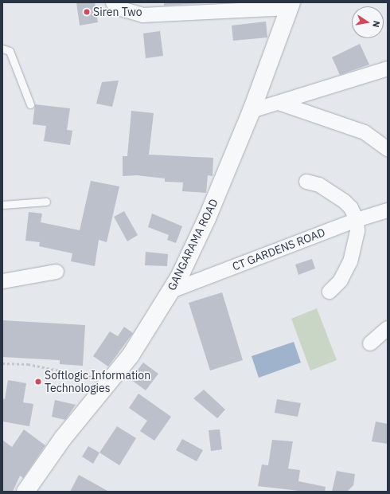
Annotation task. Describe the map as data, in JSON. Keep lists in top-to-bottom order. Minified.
{"streets":{"street":["GANGARAMA ROAD","CT GARDENS ROAD"]},"crossings":[["GANGARAMA ROAD","CT GARDENS ROAD"]],"places":["Siren Two","Softlogic Information Technologies"],"north":"right"}
